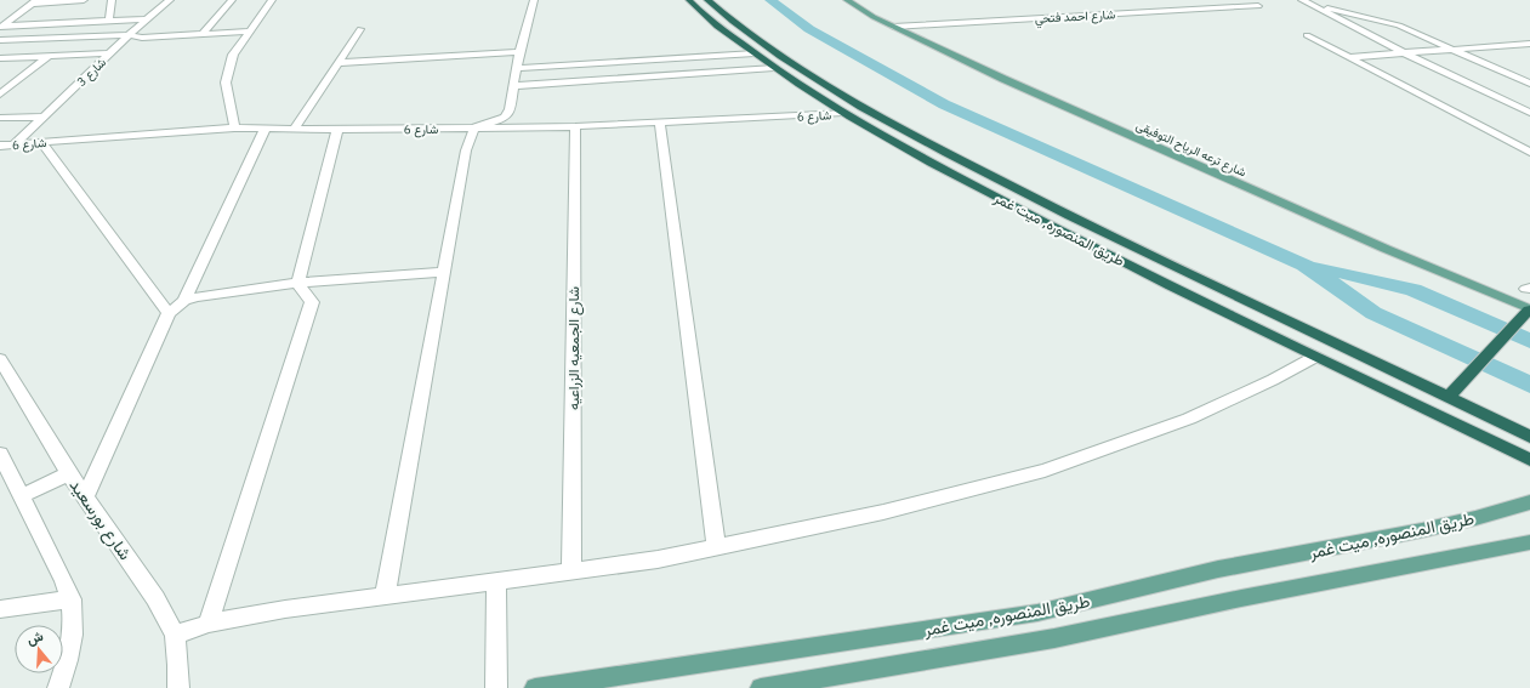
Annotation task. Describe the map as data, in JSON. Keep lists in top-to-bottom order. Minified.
{"streets":{"highway":["طريق المنصوره, ميت غمر"],"main road":["شارع ترعه الرياح التوفيقى"],"street":["شارع احمد فتحي","شارع 3","شارع 6","شارع الجمعيه الزراعيه","شارع بورسعيد"]},"crossings":[["شارع احمد فتحي","شارع ترعه الرياح التوفيقى"],["شارع 3","شارع 6"],["شارع 6","طريق المنصوره, ميت غمر"],["شارع 6","شارع الجمعيه الزراعيه"]],"north":"top"}
